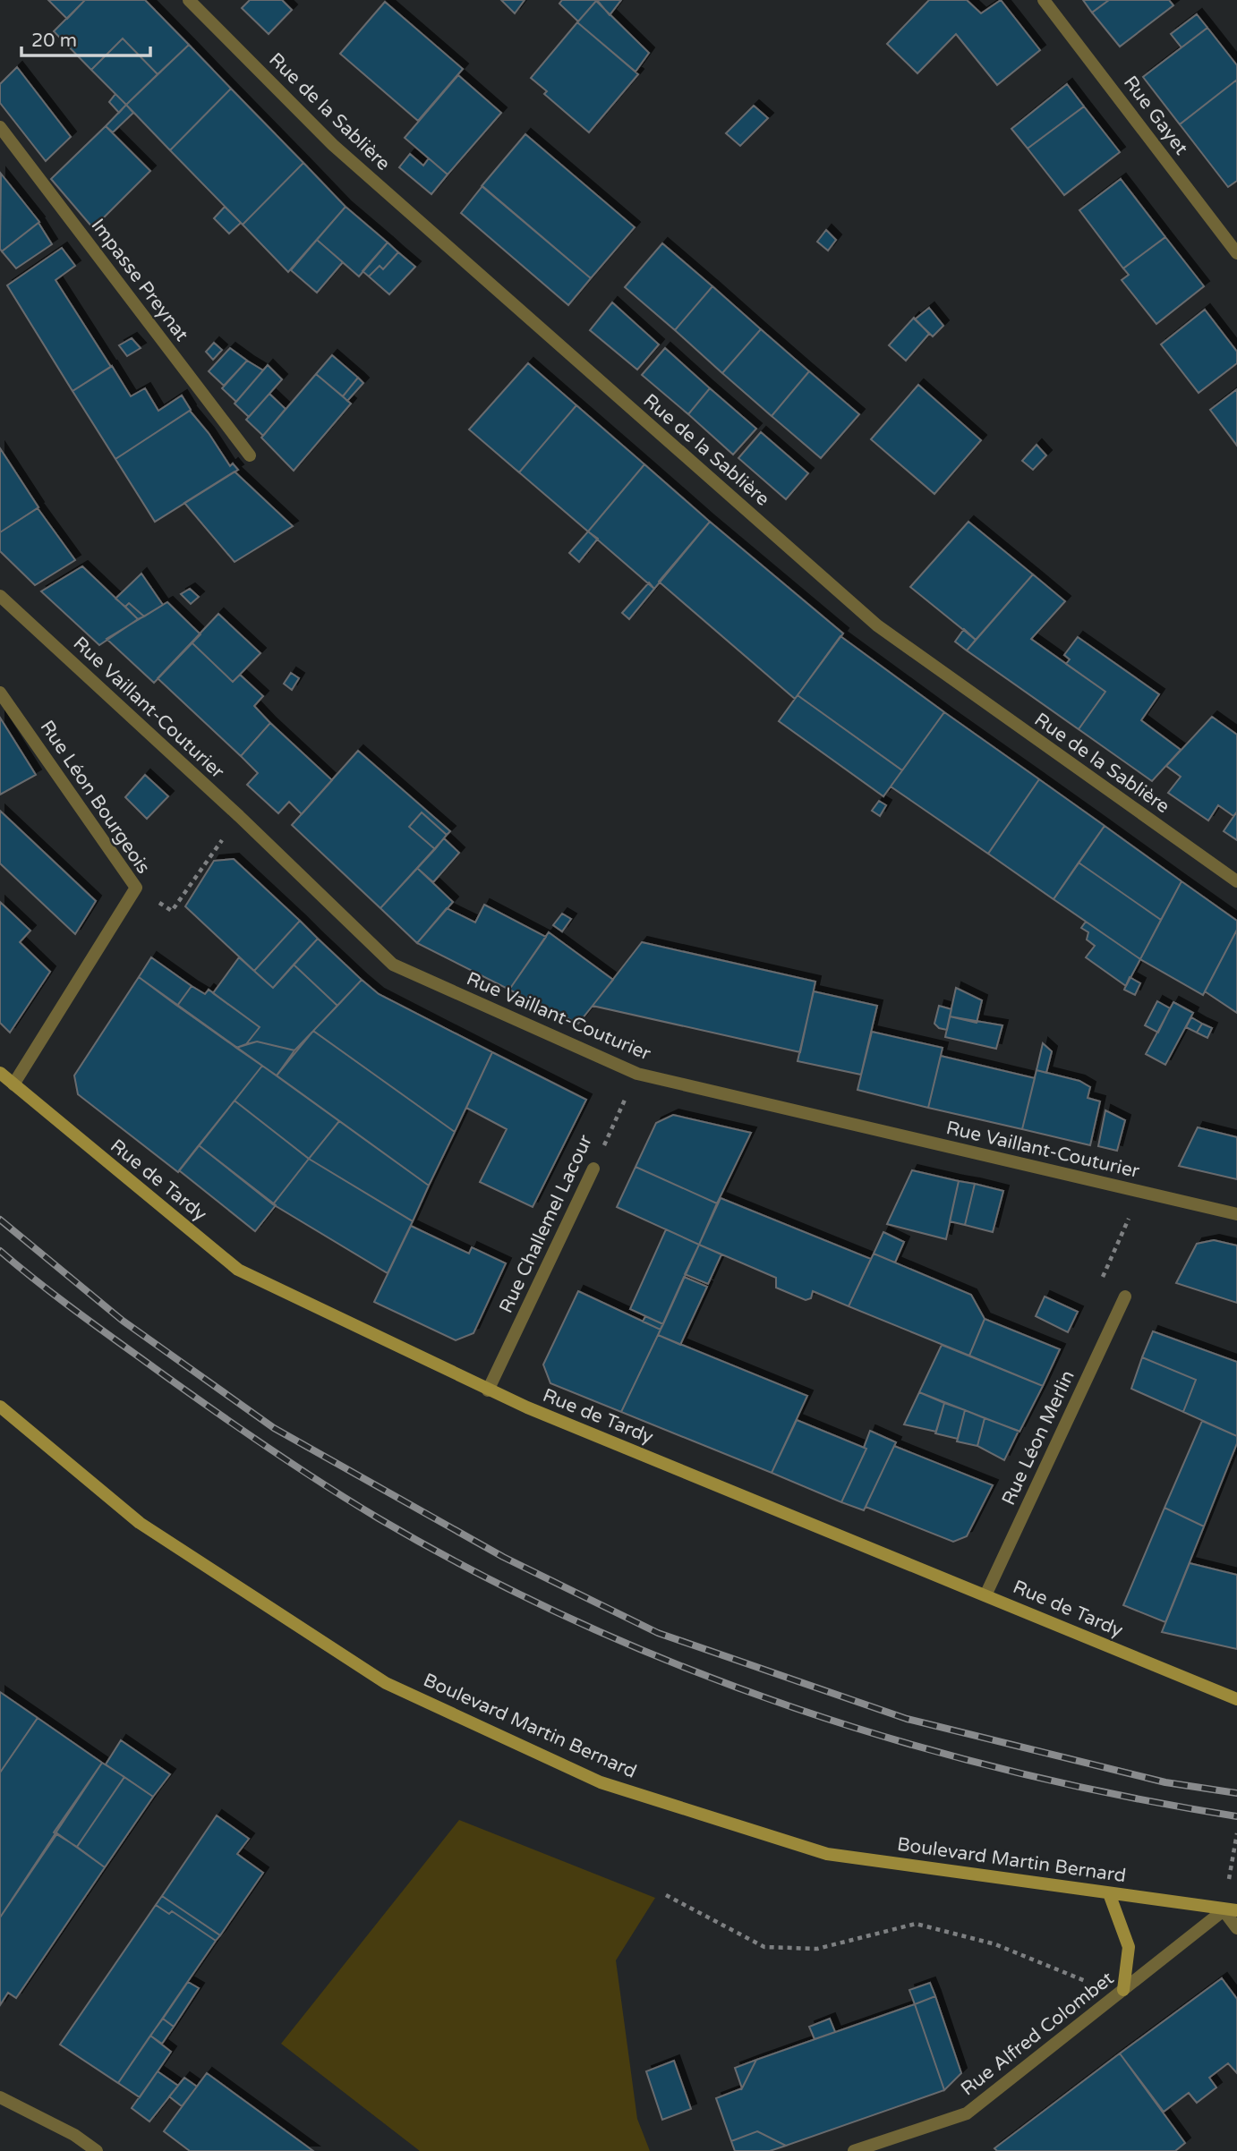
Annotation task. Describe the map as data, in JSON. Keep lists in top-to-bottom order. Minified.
{"streets":{"main road":["Rue de Tardy","Boulevard Martin Bernard"],"street":["Rue de la Sablière","Rue Gayet","Impasse Preynat","Rue Vaillant-Couturier","Rue Léon Bourgeois","Rue Challemel Lacour","Rue Léon Merlin","Rue Alfred Colombet"]},"crossings":[["Rue Vaillant-Couturier","Rue Challemel Lacour"],["Rue Léon Bourgeois","Rue de Tardy"],["Rue de Tardy","Rue Challemel Lacour"],["Rue de Tardy","Rue Léon Merlin"],["Boulevard Martin Bernard","Rue Alfred Colombet"]],"scale_bar":"20 m"}
